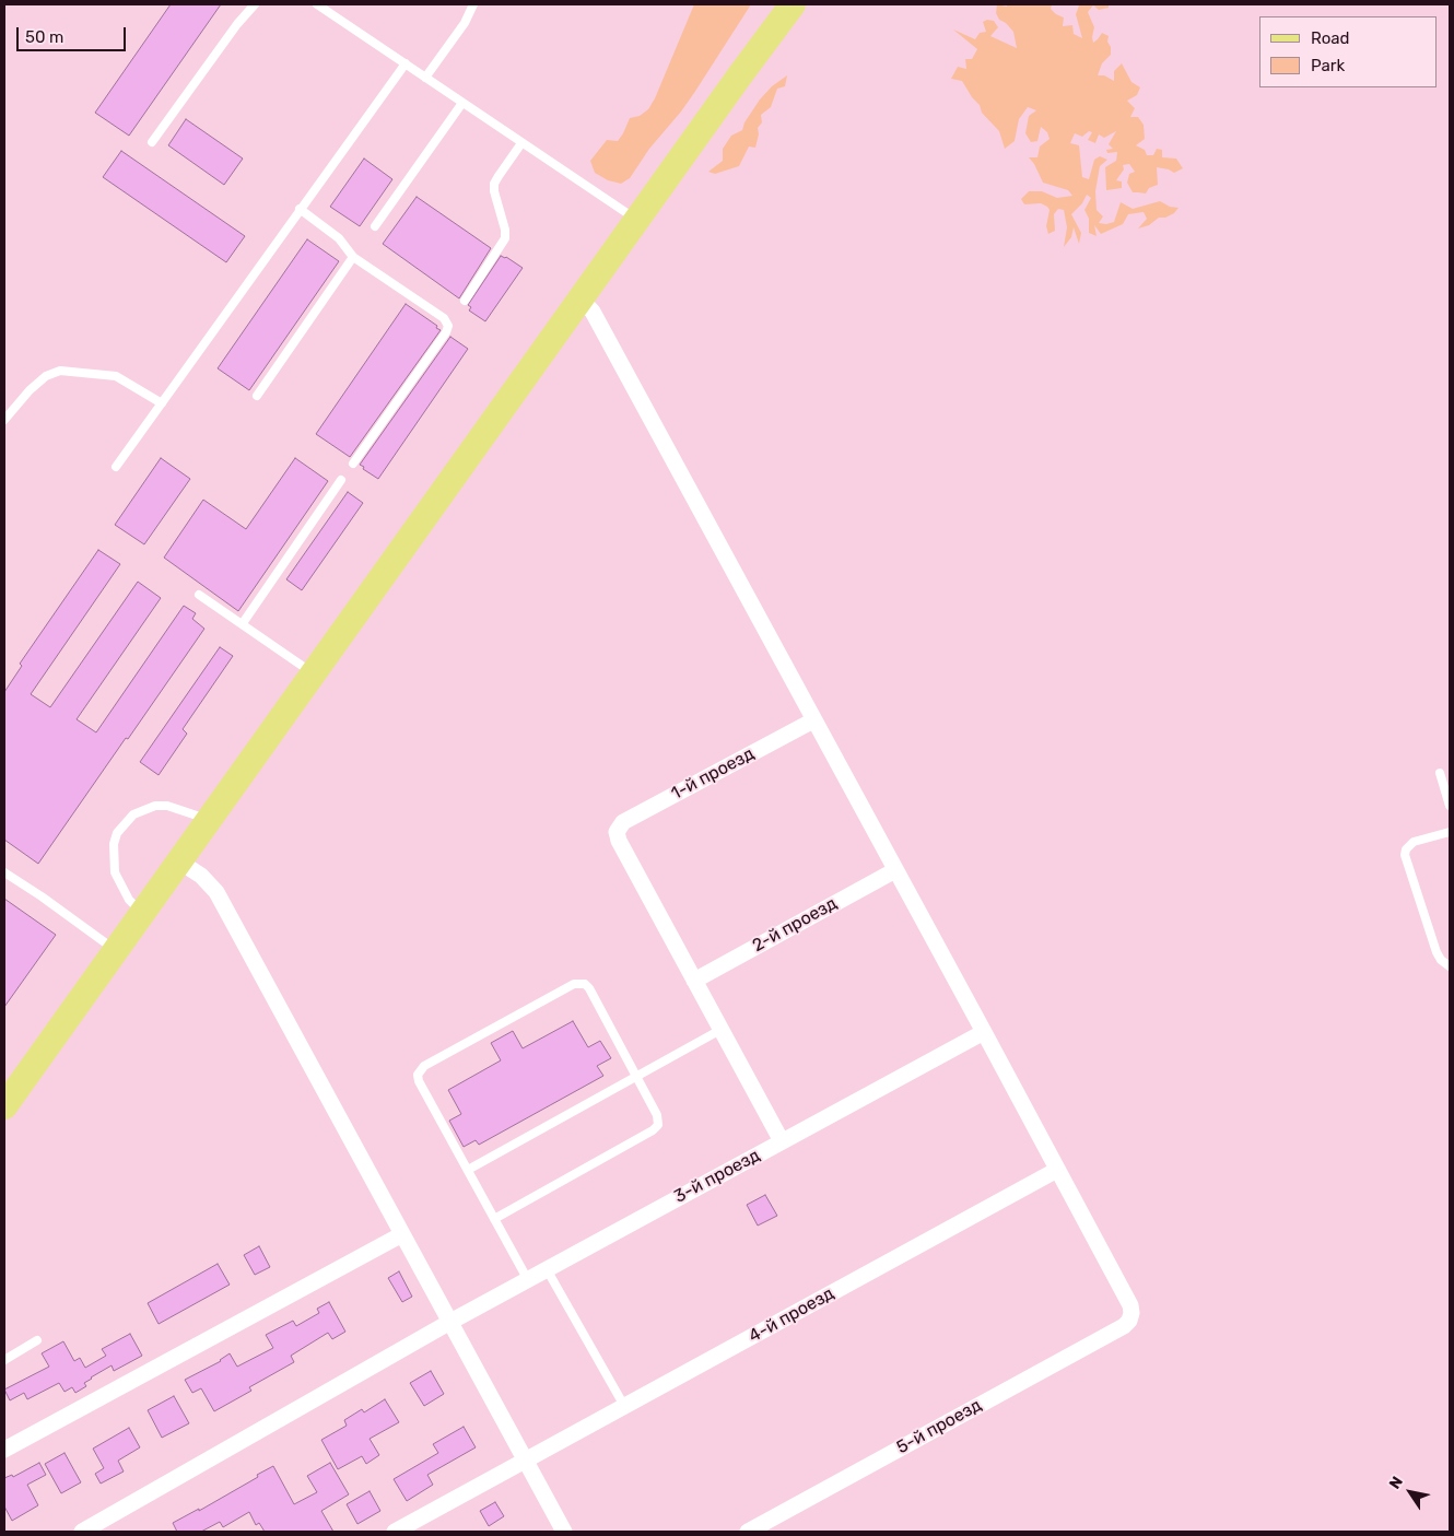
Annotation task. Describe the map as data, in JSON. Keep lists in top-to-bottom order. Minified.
{"streets":{"street":["1-й проезд","2-й проезд","3-й проезд","4-й проезд","5-й проезд"]},"crossings":[["1-й проезд","2-й проезд"],["4-й проезд","5-й проезд"]],"legend":["Road","Park"],"scale_bar":"50 m","north":"top left"}
